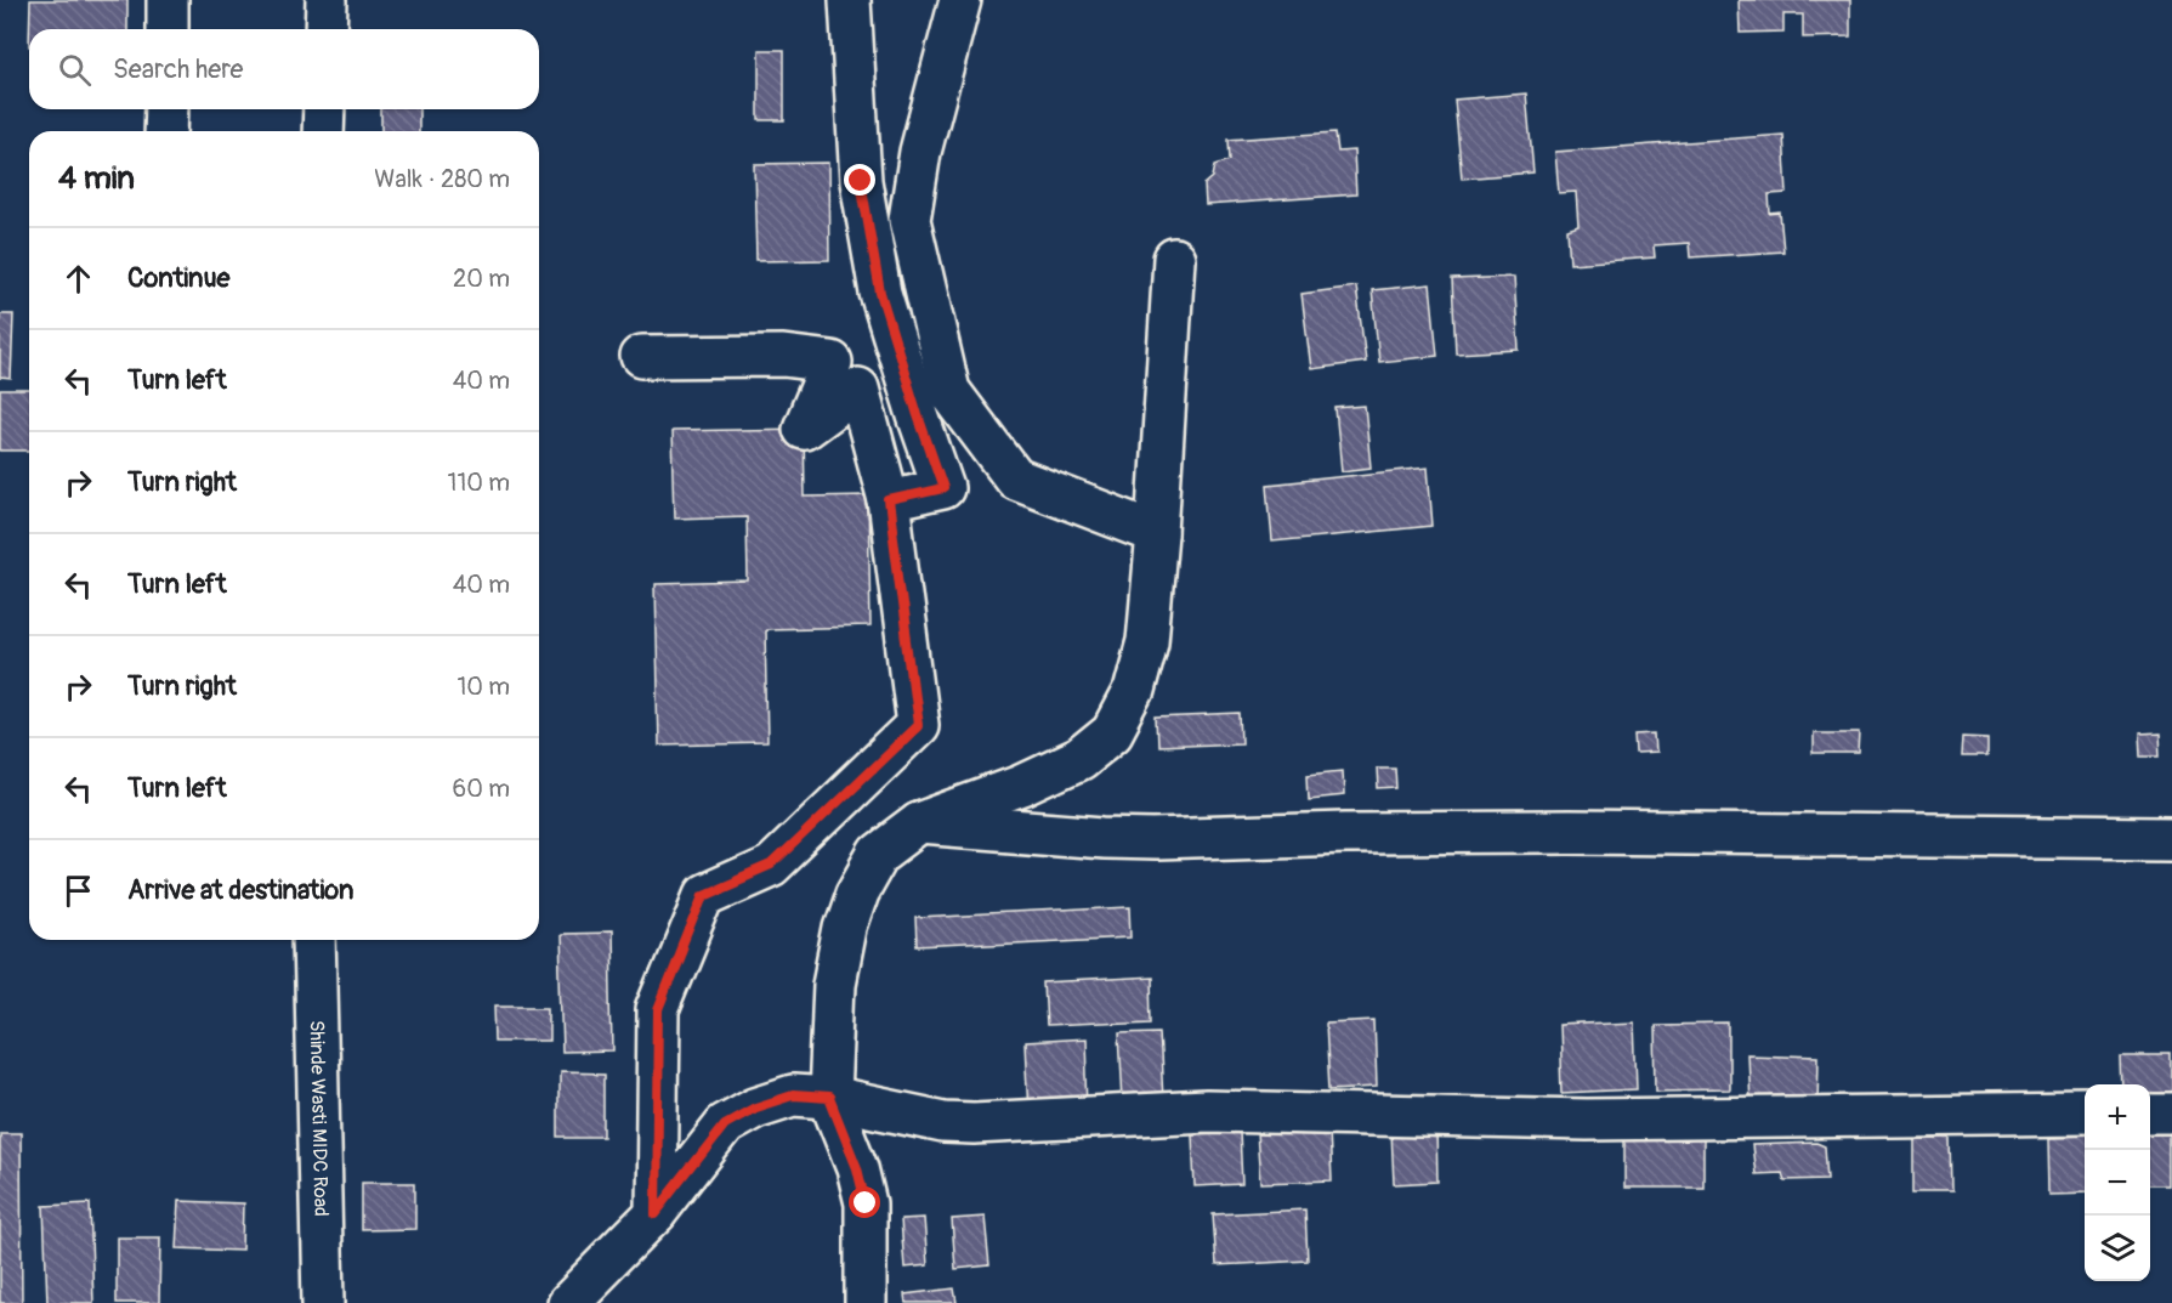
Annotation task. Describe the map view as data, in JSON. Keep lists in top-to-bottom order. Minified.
{"streets":{"street":["Shinde Wasti MIDC Road"]},"page":{"search":"Search here","heading":["4 min","Walk · 280 m"],"list":[["Continue","20 m"],["Turn left","40 m"],["Turn right","110 m"],["Turn left","40 m"],["Turn right","10 m"],["Turn left","60 m"],"Arrive at destination"],"map_buttons":["+","−"]}}
